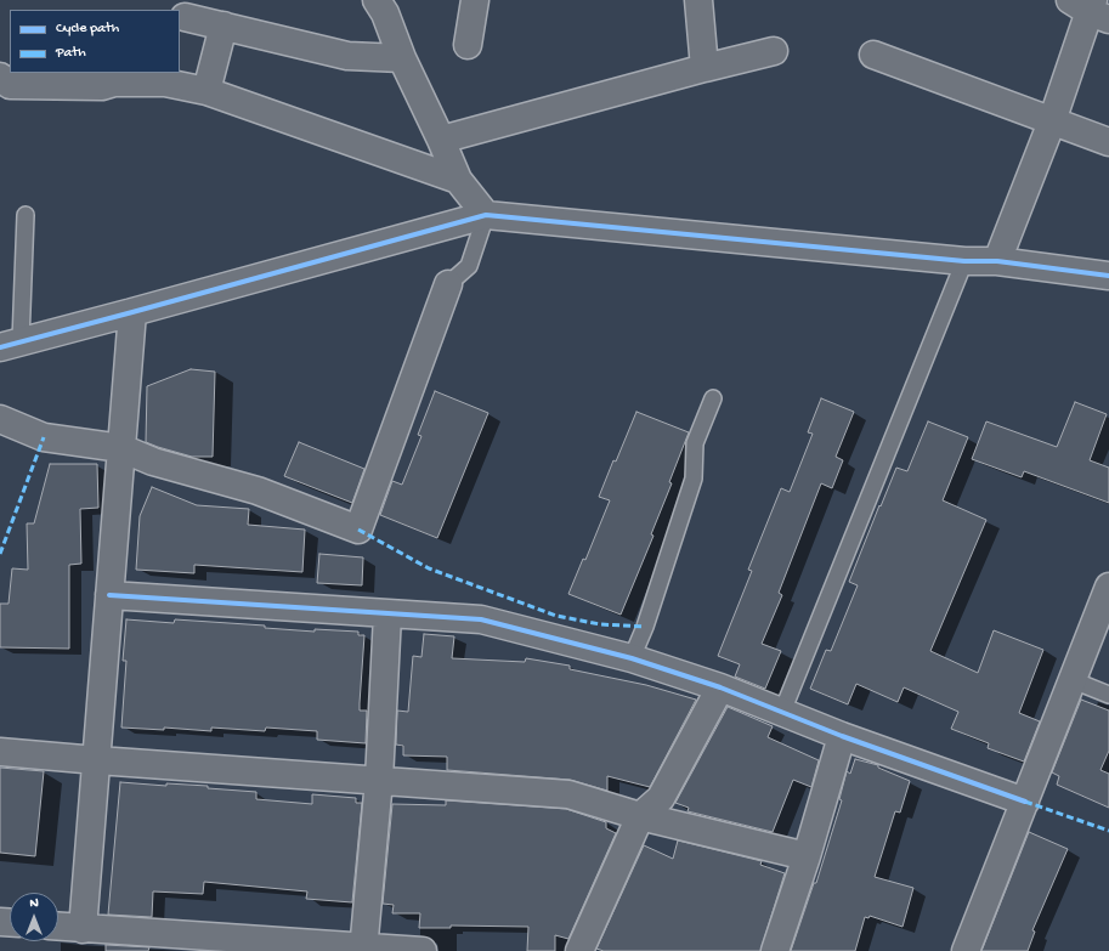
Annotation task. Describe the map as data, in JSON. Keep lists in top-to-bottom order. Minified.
{"legend":["Cycle path","Path"],"north":"top"}
